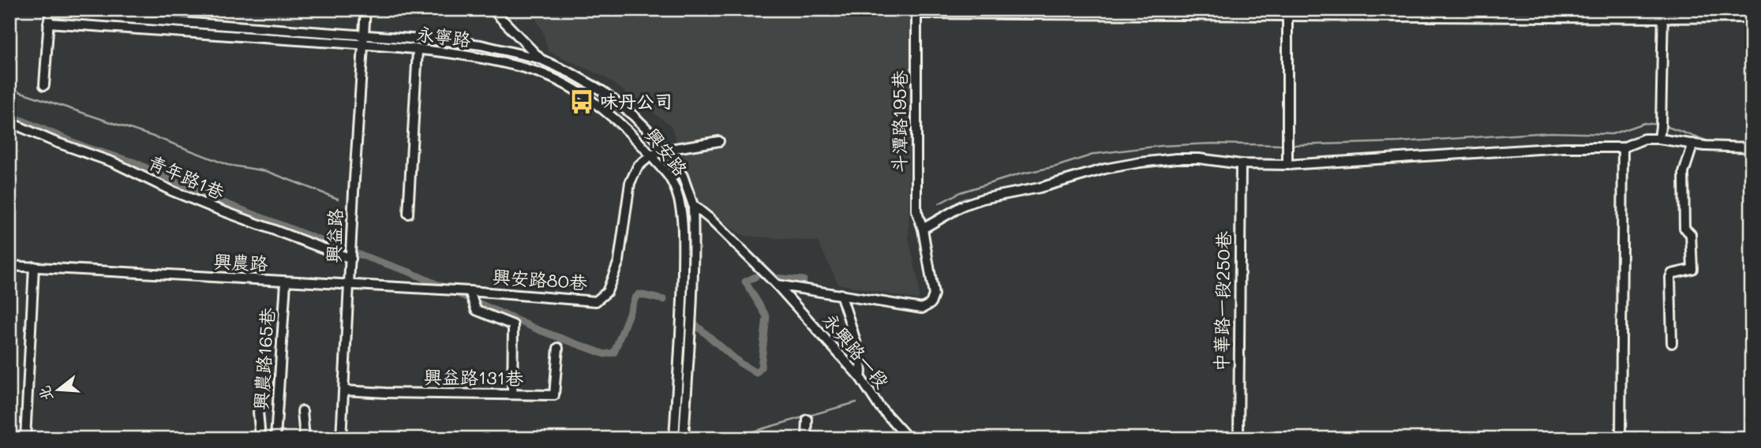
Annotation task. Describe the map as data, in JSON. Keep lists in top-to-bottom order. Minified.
{"streets":{"street":["永寧路","斗潭路195巷","興安路","青年路1巷","興益路","興農路","興安路80巷","中華路一段250巷","永興路一段","興農路165巷","興益路131巷"]},"crossings":[["永寧路","興安路"],["永寧路","興益路"],["興安路","興安路80巷"],["青年路1巷","興益路"],["興益路","興農路"],["興益路","興益路131巷"],["興農路","興安路80巷"],["興農路","興農路165巷"]],"places":{"bus stop":["味丹公司"]},"north":"left"}
